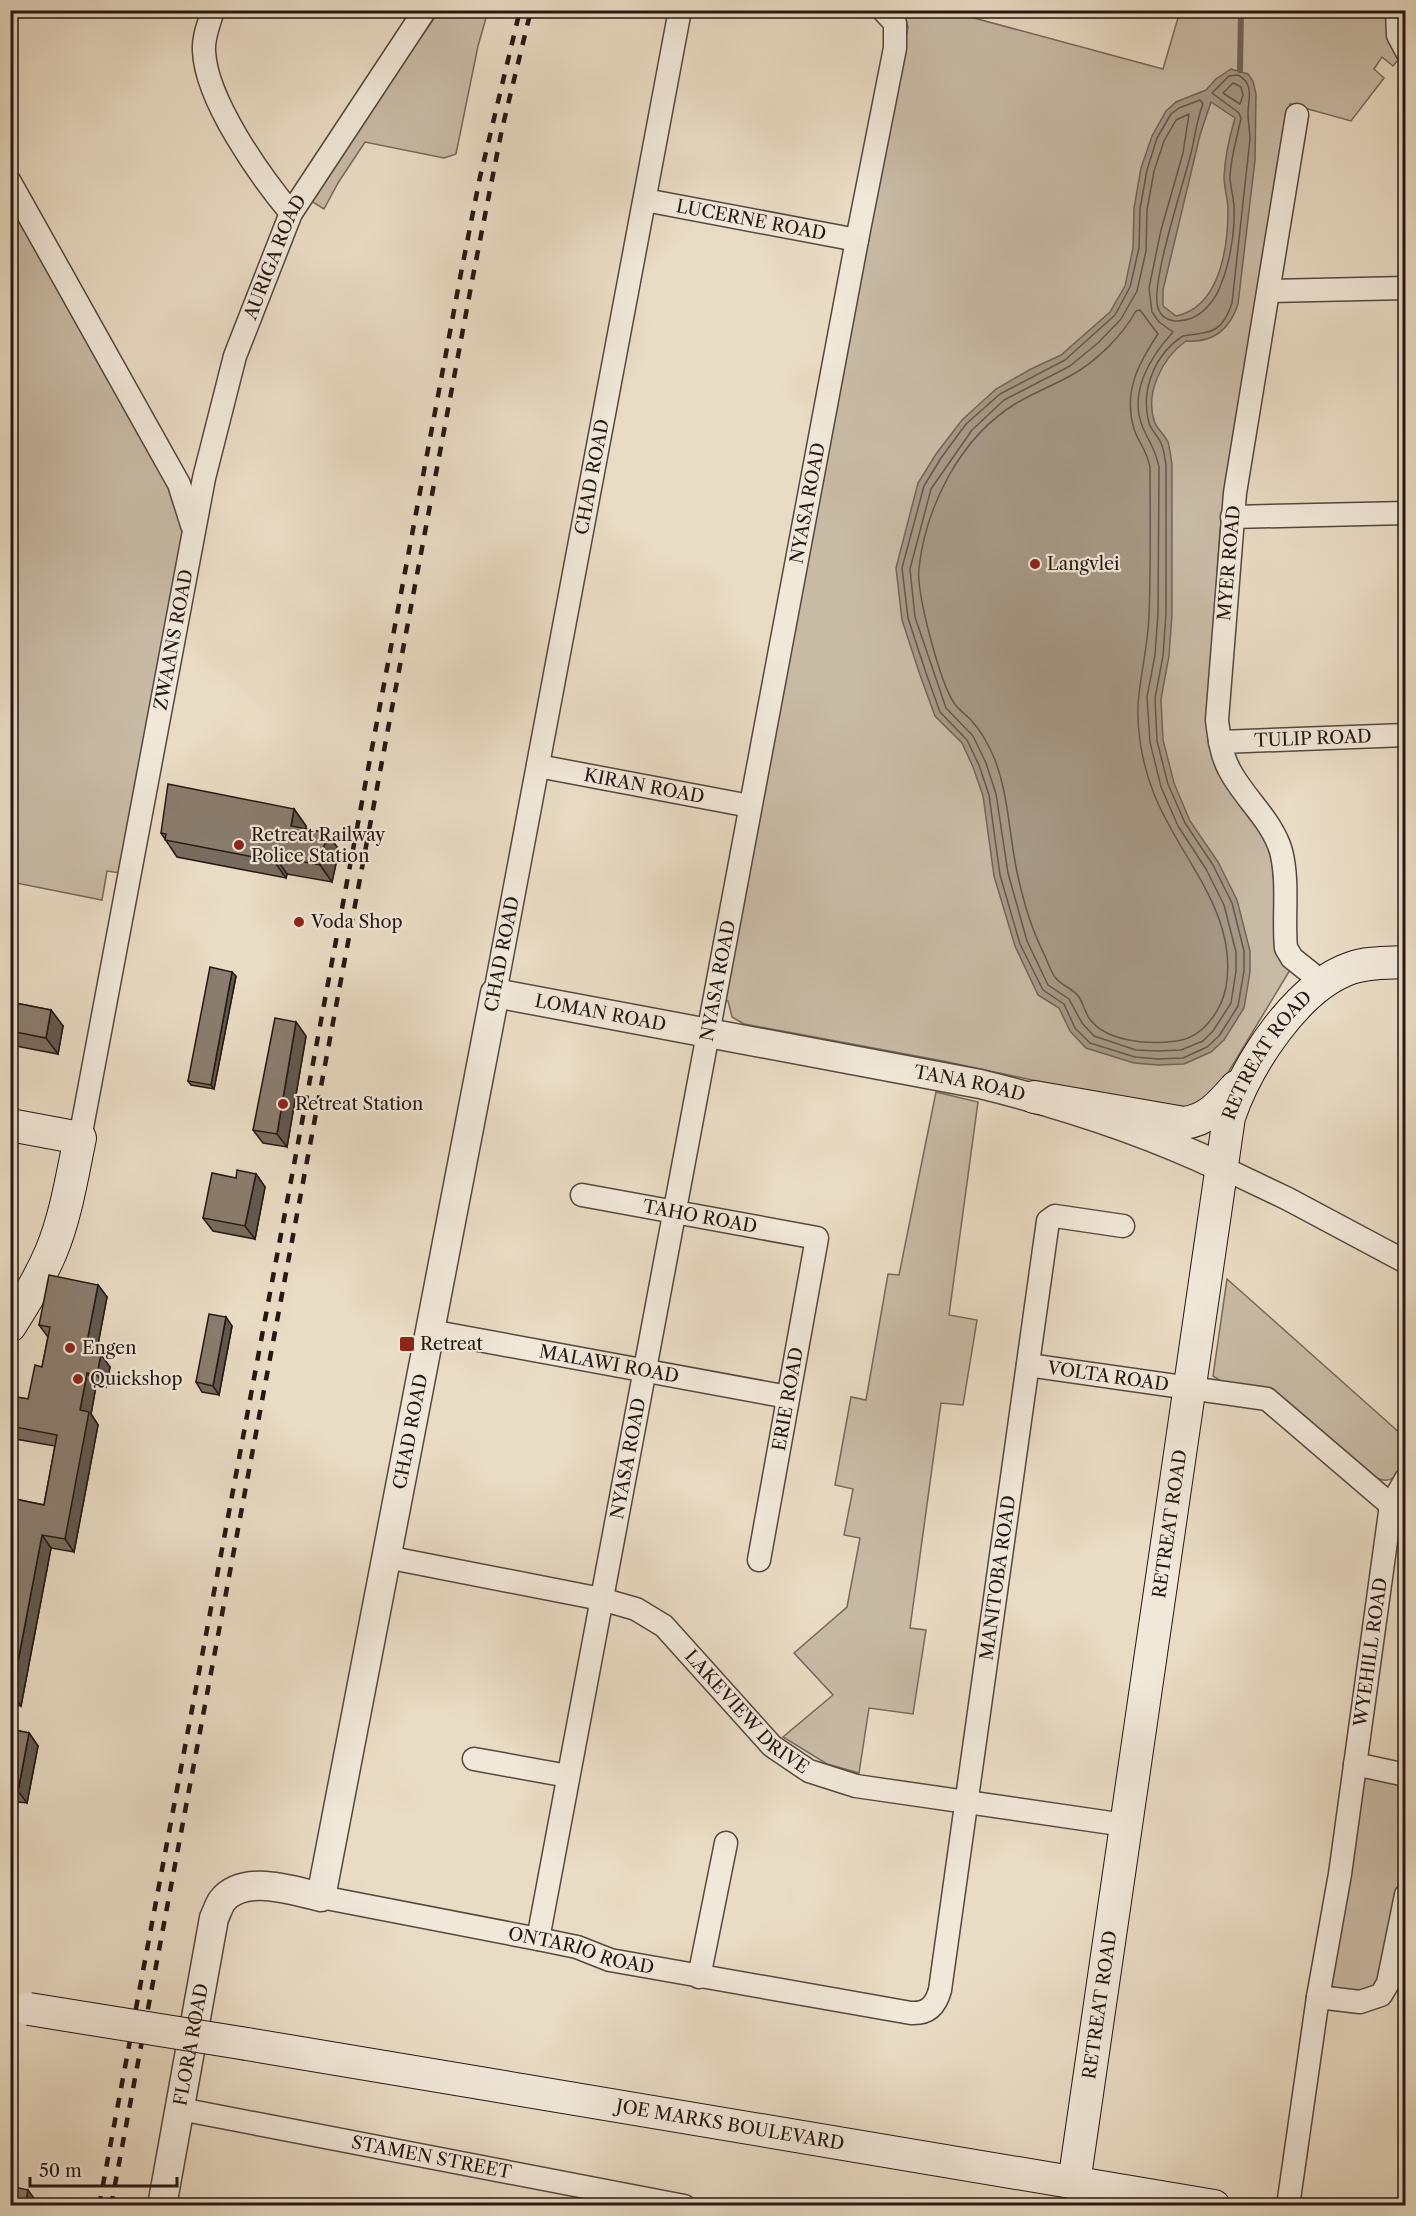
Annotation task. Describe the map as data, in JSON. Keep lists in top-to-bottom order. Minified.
{"streets":{"main road":["RETREAT ROAD","JOE MARKS BOULEVARD"],"street":["LUCERNE ROAD","AURIGA ROAD","CHAD ROAD","NYASA ROAD","MYER ROAD","ZWAANS ROAD","TULIP ROAD","KIRAN ROAD","LOMAN ROAD","TANA ROAD","TAHO ROAD","MALAWI ROAD","VOLTA ROAD","ERIE ROAD","MANITOBA ROAD","WYEHILL ROAD","LAKEVIEW DRIVE","ONTARIO ROAD","FLORA ROAD","STAMEN STREET"]},"crossings":[["LUCERNE ROAD","CHAD ROAD"],["LUCERNE ROAD","NYASA ROAD"],["AURIGA ROAD","ZWAANS ROAD"],["CHAD ROAD","KIRAN ROAD"],["CHAD ROAD","LOMAN ROAD"],["CHAD ROAD","MALAWI ROAD"],["CHAD ROAD","LAKEVIEW DRIVE"],["CHAD ROAD","ONTARIO ROAD"],["NYASA ROAD","KIRAN ROAD"],["NYASA ROAD","LOMAN ROAD"],["NYASA ROAD","TANA ROAD"],["NYASA ROAD","TAHO ROAD"],["NYASA ROAD","MALAWI ROAD"],["NYASA ROAD","LAKEVIEW DRIVE"],["NYASA ROAD","ONTARIO ROAD"],["MYER ROAD","TULIP ROAD"],["MYER ROAD","RETREAT ROAD"],["LOMAN ROAD","TANA ROAD"],["RETREAT ROAD","TANA ROAD"],["RETREAT ROAD","VOLTA ROAD"],["RETREAT ROAD","LAKEVIEW DRIVE"],["RETREAT ROAD","JOE MARKS BOULEVARD"],["TAHO ROAD","ERIE ROAD"],["MALAWI ROAD","ERIE ROAD"],["VOLTA ROAD","MANITOBA ROAD"],["VOLTA ROAD","WYEHILL ROAD"],["MANITOBA ROAD","LAKEVIEW DRIVE"],["MANITOBA ROAD","ONTARIO ROAD"],["ONTARIO ROAD","FLORA ROAD"],["FLORA ROAD","STAMEN STREET"]],"places":{"other":["Langvlei","Retreat Railway Police Station","Voda Shop","Retreat Station","Engen","Quickshop"],"transit":["Retreat"]},"scale_bar":"50 m"}
